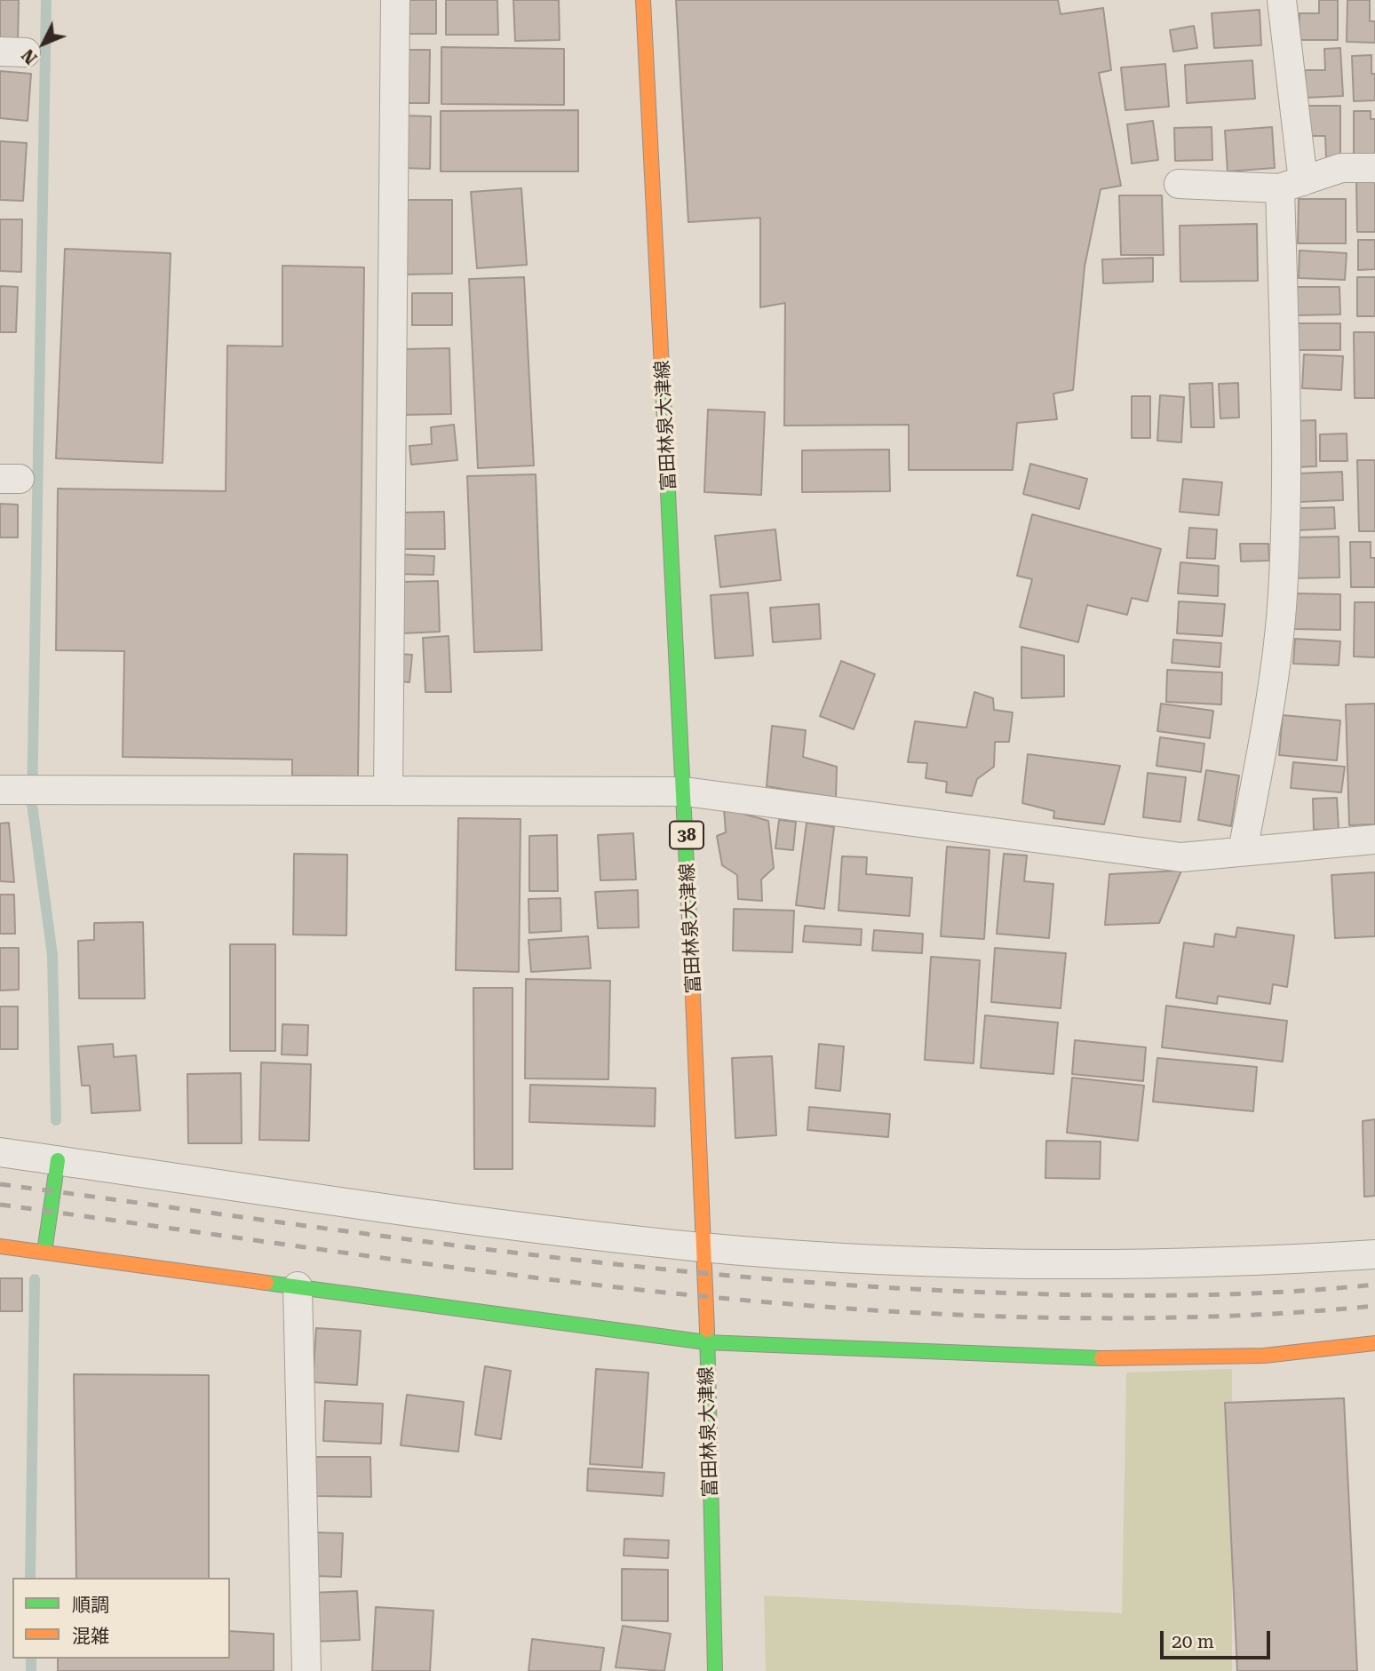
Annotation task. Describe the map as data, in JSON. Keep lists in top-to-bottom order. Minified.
{"streets":{"main road":["富田林泉大津線","38"]},"legend":["順調","混雑"],"scale_bar":"20 m","north":"bottom left"}
